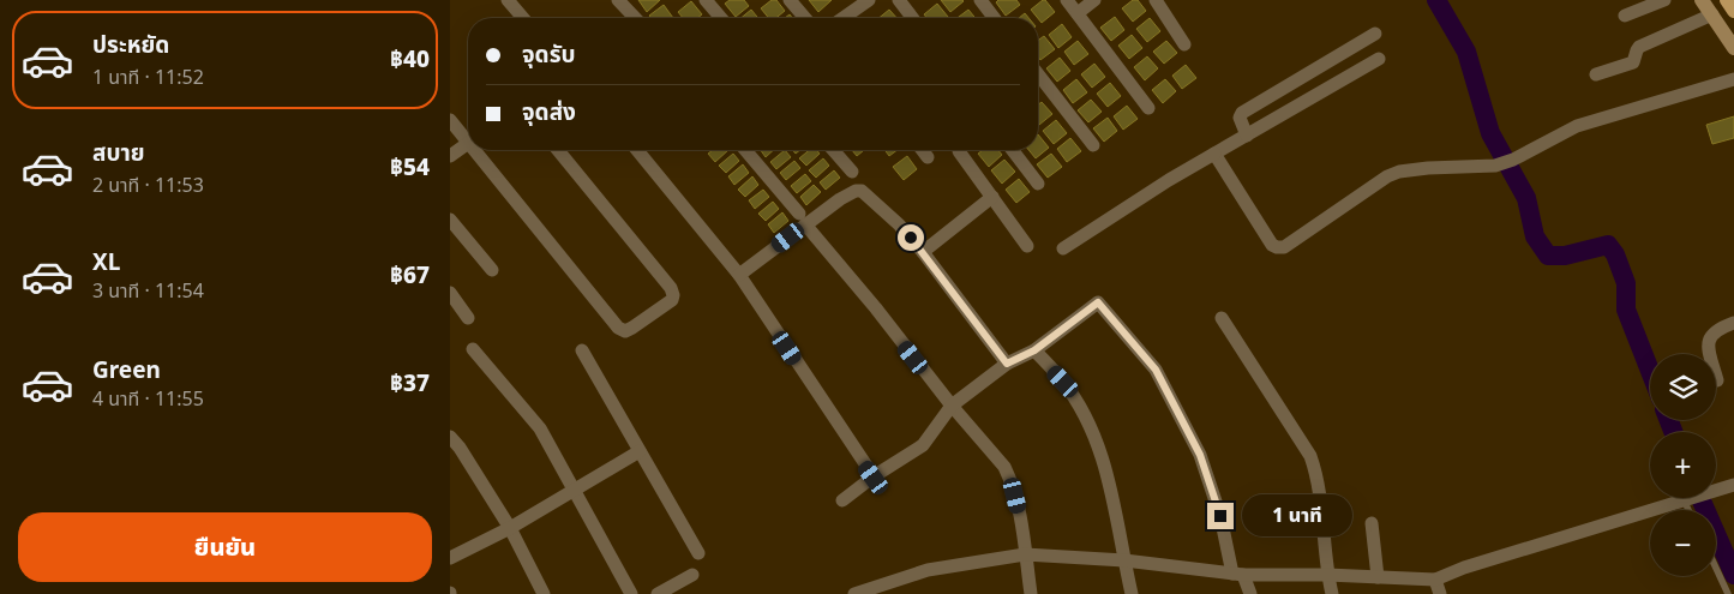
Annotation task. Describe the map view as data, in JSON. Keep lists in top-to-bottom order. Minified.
{"page":{"list":[{"name":"ประหยัด","note":"1 นาที · 11:52","value":"฿40"},{"name":"สบาย","note":"2 นาที · 11:53","value":"฿54"},{"name":"XL","note":"3 นาที · 11:54","value":"฿67"},{"name":"Green","note":"4 นาที · 11:55","value":"฿37"}],"banner":["จุดรับ","จุดส่ง"],"map_buttons":["+","−"],"bubble":"1 นาที","buttons":"ยืนยัน"}}
